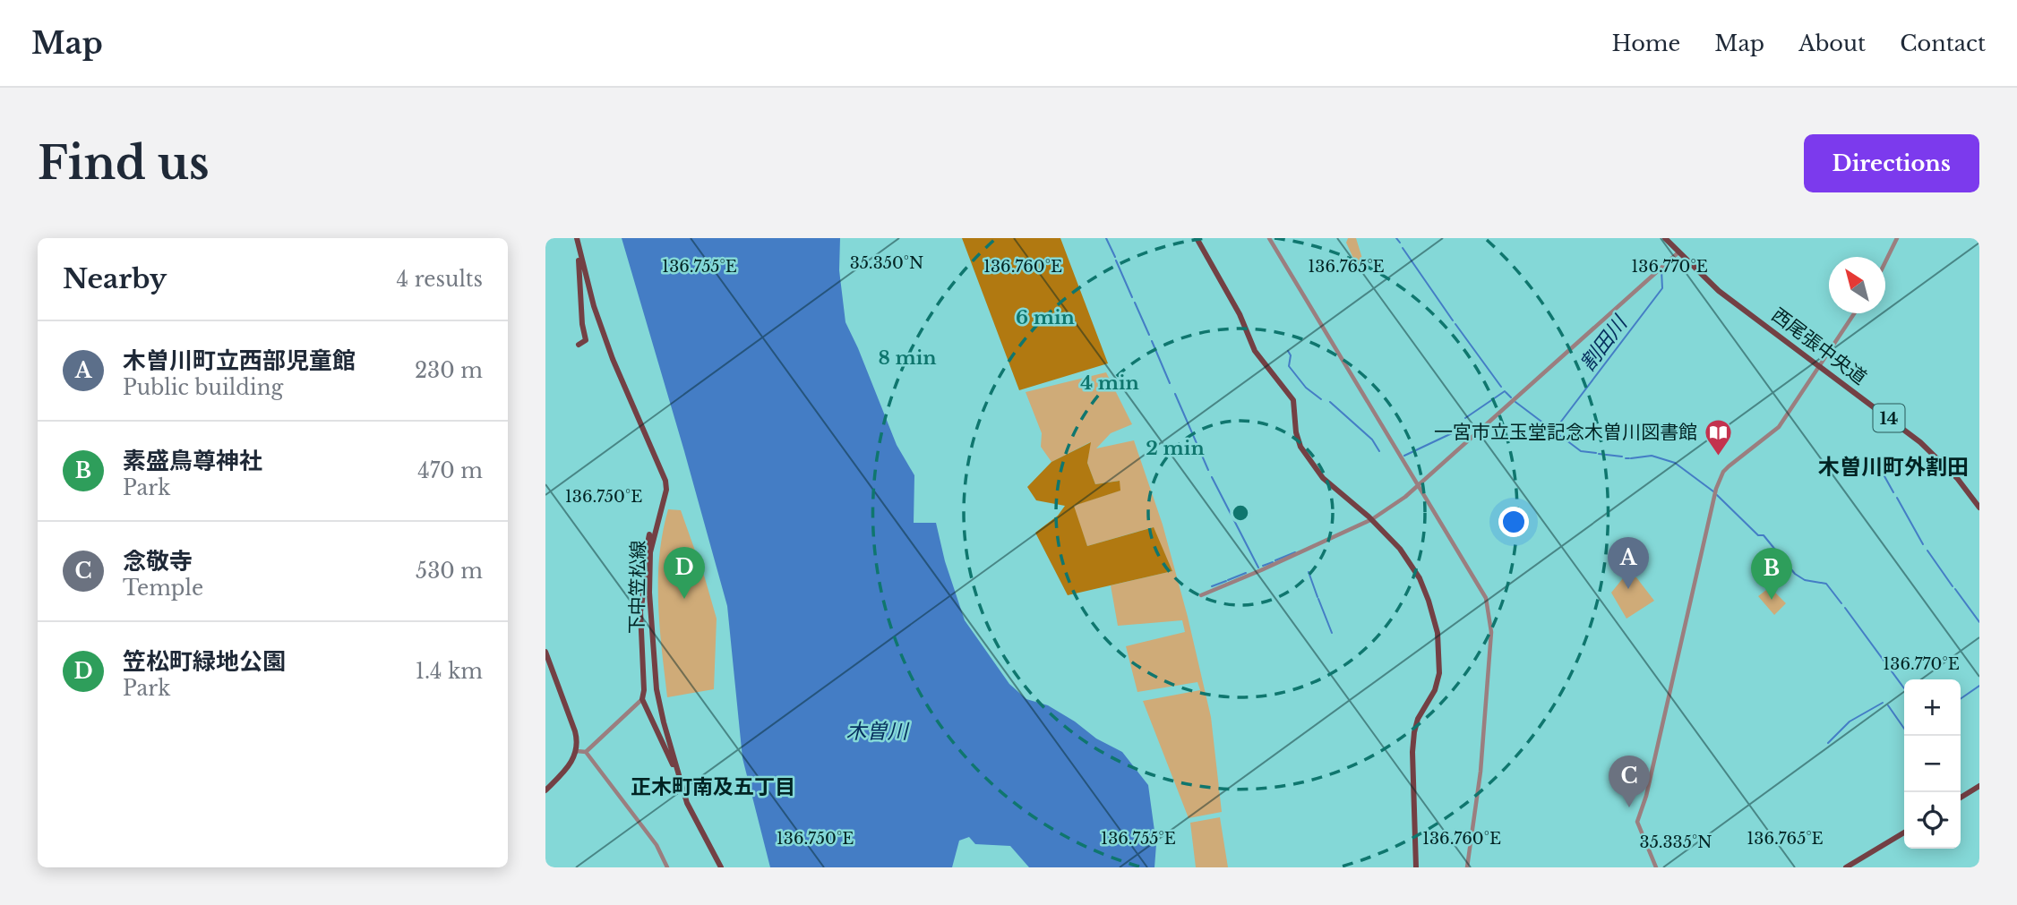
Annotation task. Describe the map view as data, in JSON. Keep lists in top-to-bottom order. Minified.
{"streets":{"main road":["西尾張中央道","14","下中笠松線"]},"districts":["木曽川町外割田","正木町南及五丁目"],"water":["割田川","木曽川"],"places":{"library":["一宮市立玉堂記念木曽川図書館"]},"north":"top left","page":{"header":"Map","nav":["Home","Map","About","Contact"],"buttons":"Directions","title":"Find us","heading":["Nearby","4 results"],"list":[{"mark":"A","name":"木曽川町立西部児童館","note":"Public building","value":"230 m"},{"mark":"B","name":"素盛鳥尊神社","note":"Park","value":"470 m"},{"mark":"C","name":"念敬寺","note":"Temple","value":"530 m"},{"mark":"D","name":"笠松町緑地公園","note":"Park","value":"1.4 km"}],"pins":["A","D","B","C"],"map_buttons":["+","−"]},"coordinates":["35.350°N","136.755°E","136.760°E","136.765°E","136.770°E","136.750°E","35.335°N"],"rings":["6 min","8 min","4 min","2 min"]}
